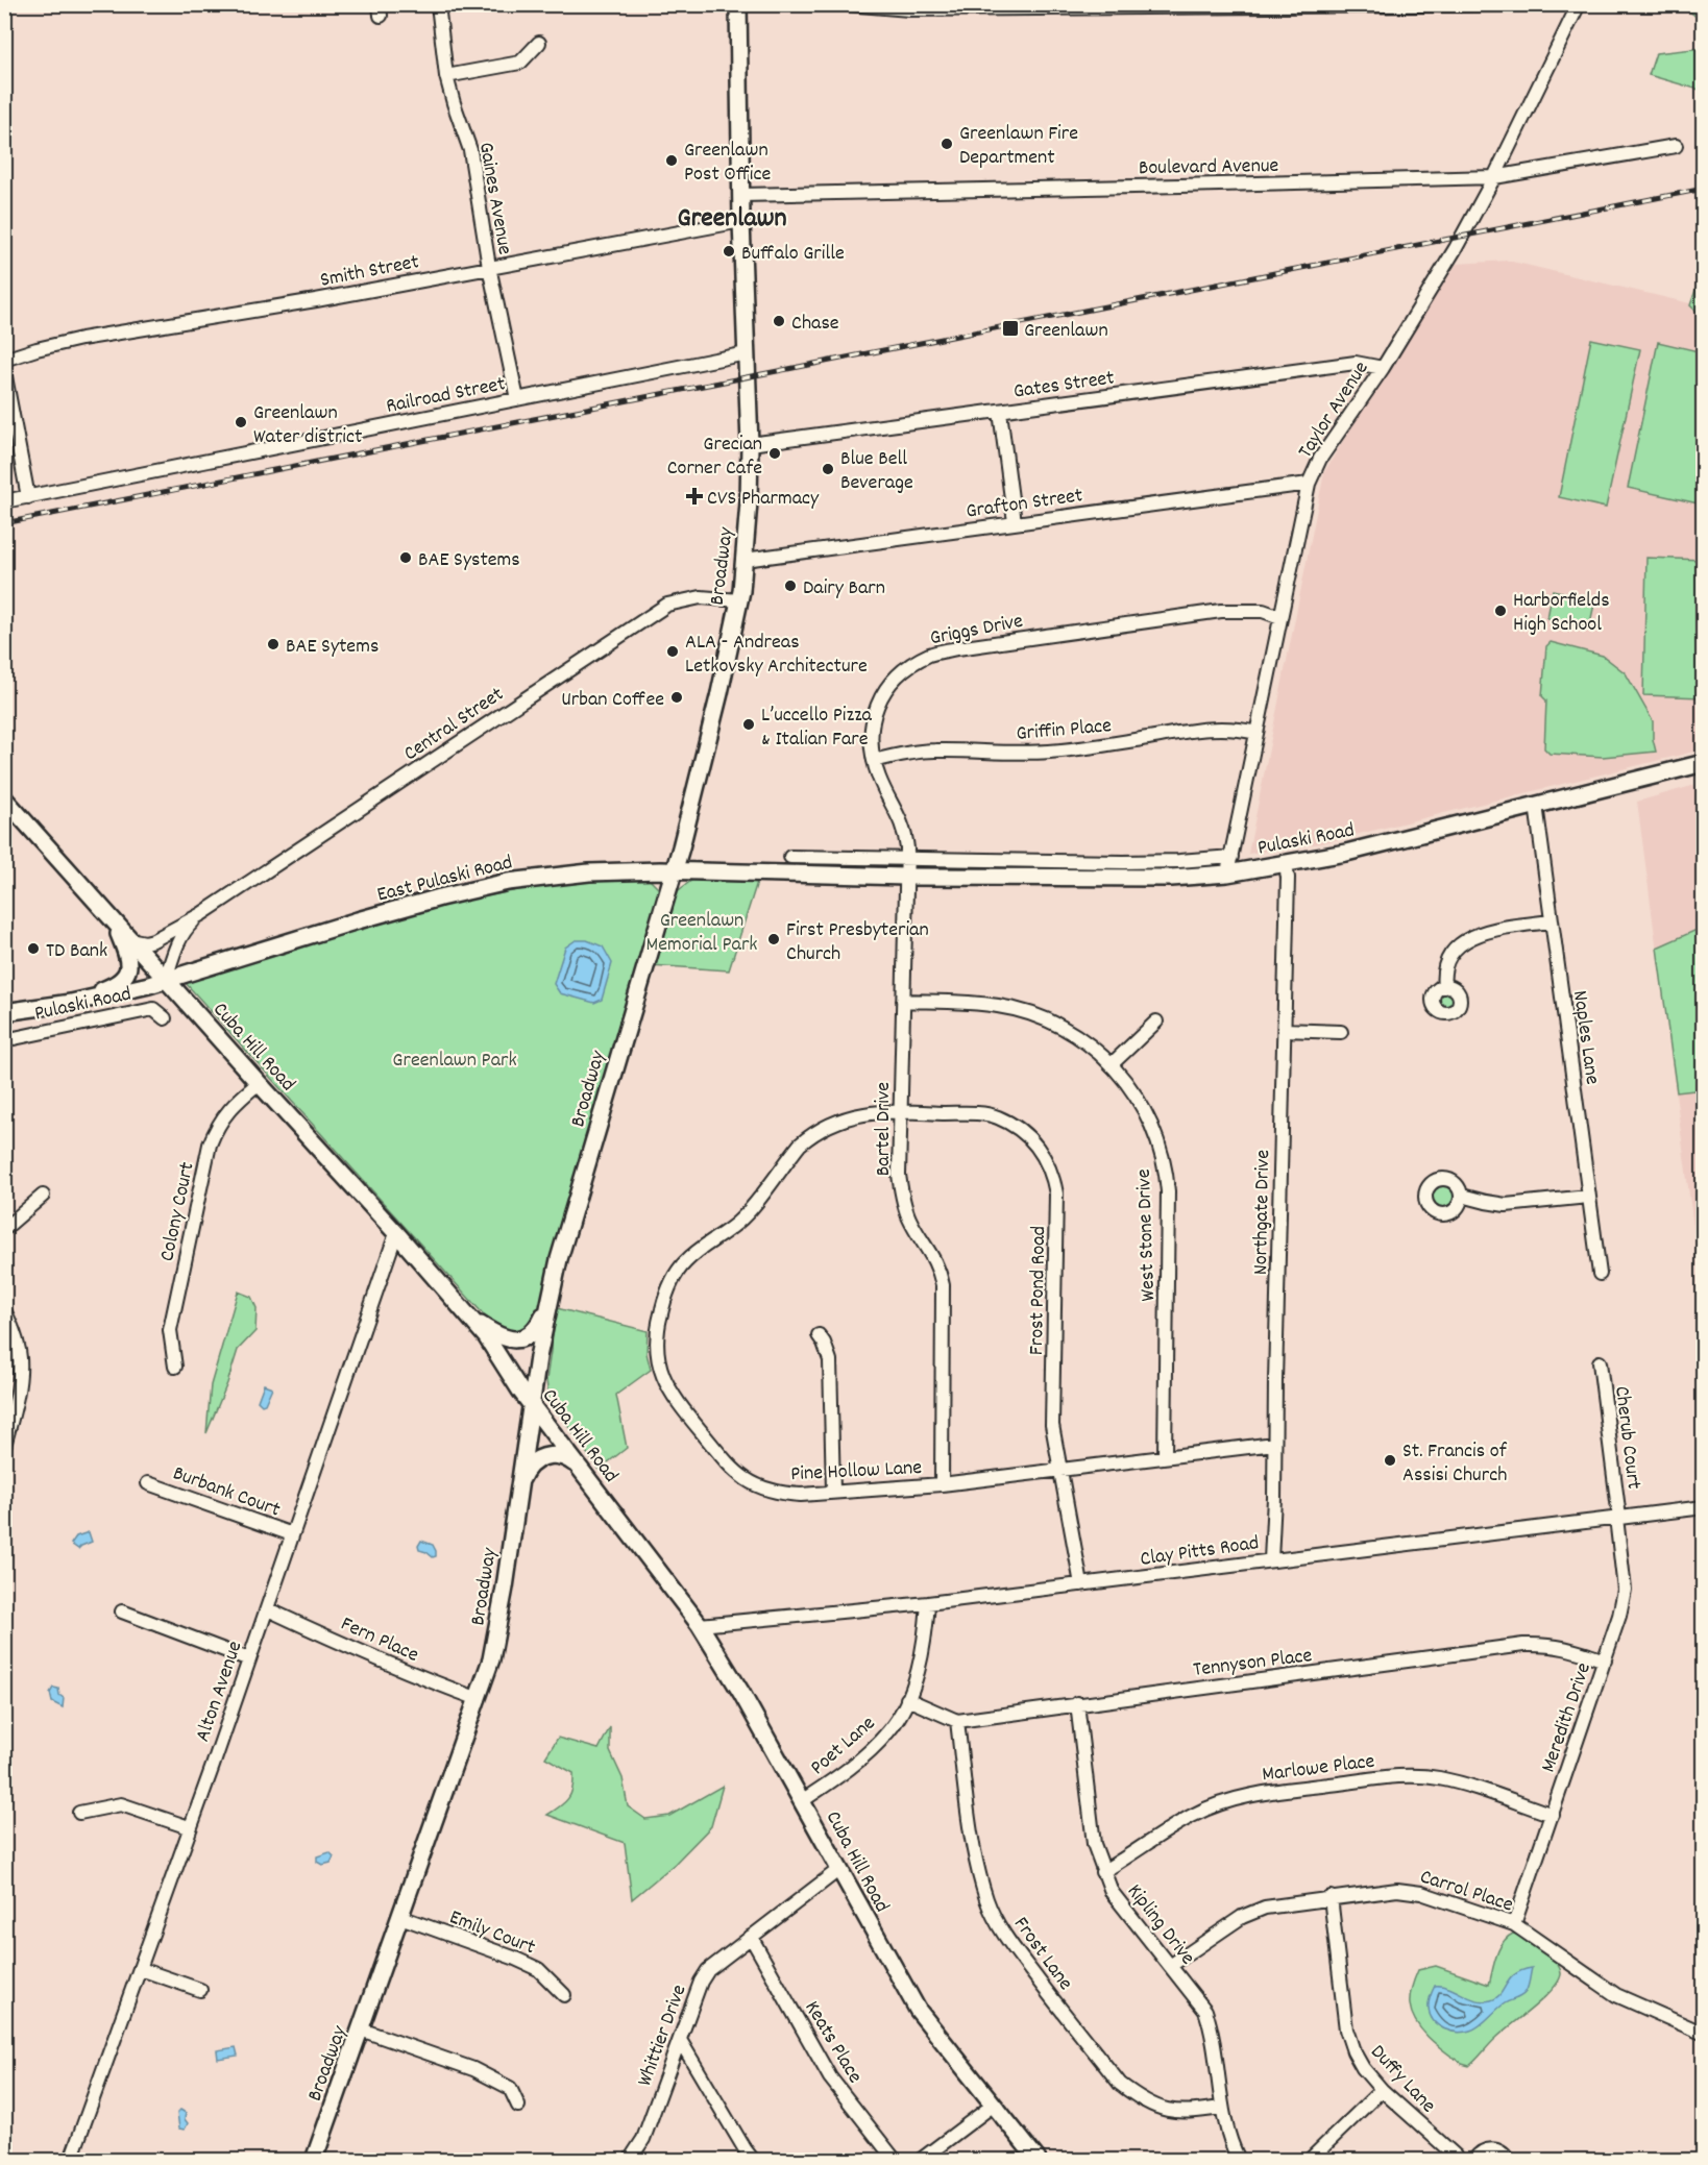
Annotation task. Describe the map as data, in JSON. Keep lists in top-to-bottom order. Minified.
{"streets":{"main road":["Broadway","Pulaski Road","East Pulaski Road","Cuba Hill Road"],"street":["Boulevard Avenue","Gaines Avenue","Smith Street","Gates Street","Railroad Street","Taylor Avenue","Grafton Street","Griggs Drive","Central Street","Griffin Place","Naples Lane","Bartel Drive","Colony Court","Northgate Drive","West Stone Drive","Frost Pond Road","Cherub Court","Pine Hollow Lane","Burbank Court","Clay Pitts Road","Fern Place","Tennyson Place","Alton Avenue","Meredith Drive","Poet Lane","Marlowe Place","Carrol Place","Kipling Drive","Emily Court","Frost Lane","Whittier Drive","Keats Place","Duffy Lane"]},"crossings":[["Boulevard Avenue","Taylor Avenue"],["Boulevard Avenue","Broadway"],["Gaines Avenue","Smith Street"],["Gaines Avenue","Railroad Street"],["Smith Street","Broadway"],["Gates Street","Taylor Avenue"],["Gates Street","Broadway"],["Railroad Street","Broadway"],["Taylor Avenue","Grafton Street"],["Taylor Avenue","Griggs Drive"],["Taylor Avenue","Griffin Place"],["Taylor Avenue","Pulaski Road"],["Grafton Street","Broadway"],["Broadway","Central Street"],["Broadway","East Pulaski Road"],["Broadway","Cuba Hill Road"],["Broadway","Fern Place"],["Broadway","Emily Court"],["Griggs Drive","Griffin Place"],["Griggs Drive","Pulaski Road"],["Griggs Drive","East Pulaski Road"],["Griggs Drive","Bartel Drive"],["Central Street","East Pulaski Road"],["Central Street","Cuba Hill Road"],["Pulaski Road","East Pulaski Road"],["Pulaski Road","Naples Lane"],["Pulaski Road","Bartel Drive"],["Pulaski Road","Northgate Drive"],["East Pulaski Road","Cuba Hill Road"],["East Pulaski Road","Bartel Drive"],["Cuba Hill Road","Colony Court"],["Cuba Hill Road","Clay Pitts Road"],["Cuba Hill Road","Alton Avenue"],["Cuba Hill Road","Poet Lane"],["Cuba Hill Road","Whittier Drive"],["Bartel Drive","West Stone Drive"],["Bartel Drive","Frost Pond Road"],["Bartel Drive","Pine Hollow Lane"],["Northgate Drive","Pine Hollow Lane"],["Northgate Drive","Clay Pitts Road"],["West Stone Drive","Pine Hollow Lane"],["Frost Pond Road","Pine Hollow Lane"],["Frost Pond Road","Clay Pitts Road"],["Cherub Court","Clay Pitts Road"],["Cherub Court","Meredith Drive"],["Burbank Court","Alton Avenue"],["Clay Pitts Road","Meredith Drive"],["Clay Pitts Road","Poet Lane"],["Fern Place","Alton Avenue"],["Tennyson Place","Meredith Drive"],["Tennyson Place","Kipling Drive"],["Tennyson Place","Frost Lane"],["Meredith Drive","Marlowe Place"],["Meredith Drive","Carrol Place"],["Marlowe Place","Kipling Drive"],["Carrol Place","Kipling Drive"],["Carrol Place","Duffy Lane"],["Kipling Drive","Frost Lane"],["Whittier Drive","Keats Place"]],"districts":["Greenlawn"],"parks":["Greenlawn Memorial Park","Greenlawn Park"],"places":{"other":["Greenlawn Fire Department","Greenlawn Post Office","Buffalo Grille","Chase","Greenlawn Water district","Grecian Corner Cafe","Blue Bell Beverage","BAE Systems","Dairy Barn","Harborfields High School","BAE Sytems","ALA - Andreas Letkovsky Architecture","Urban Coffee","L’uccello Pizza & Italian Fare","First Presbyterian Church","TD Bank","St. Francis of Assisi Church"],"transit":["Greenlawn"],"health":["CVS Pharmacy"]}}
